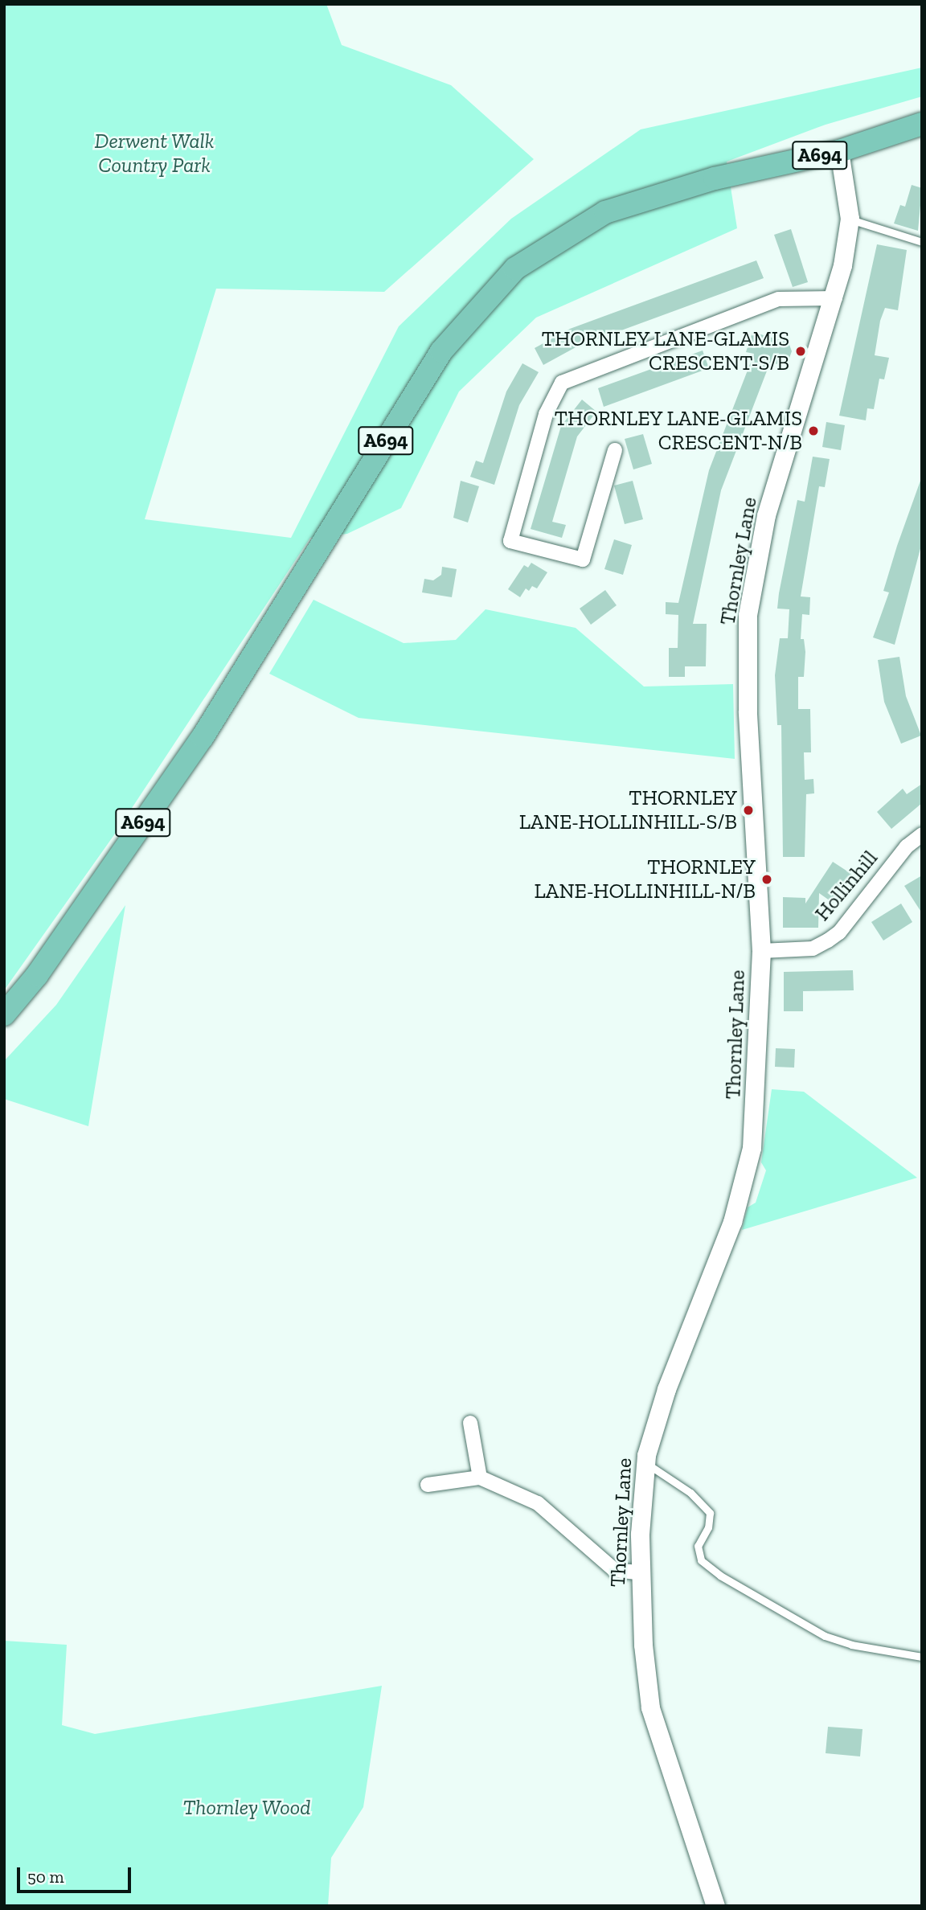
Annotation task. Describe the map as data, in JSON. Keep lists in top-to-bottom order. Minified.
{"streets":{"main road":["A694"],"street":["Thornley Lane","Hollinhill"]},"crossings":[["A694","Thornley Lane"],["Thornley Lane","Hollinhill"]],"parks":["Derwent Walk Country Park","Thornley Wood"],"places":["THORNLEY LANE-GLAMIS CRESCENT-S/B","THORNLEY LANE-GLAMIS CRESCENT-N/B","THORNLEY LANE-HOLLINHILL-S/B","THORNLEY LANE-HOLLINHILL-N/B"],"scale_bar":"50 m"}
